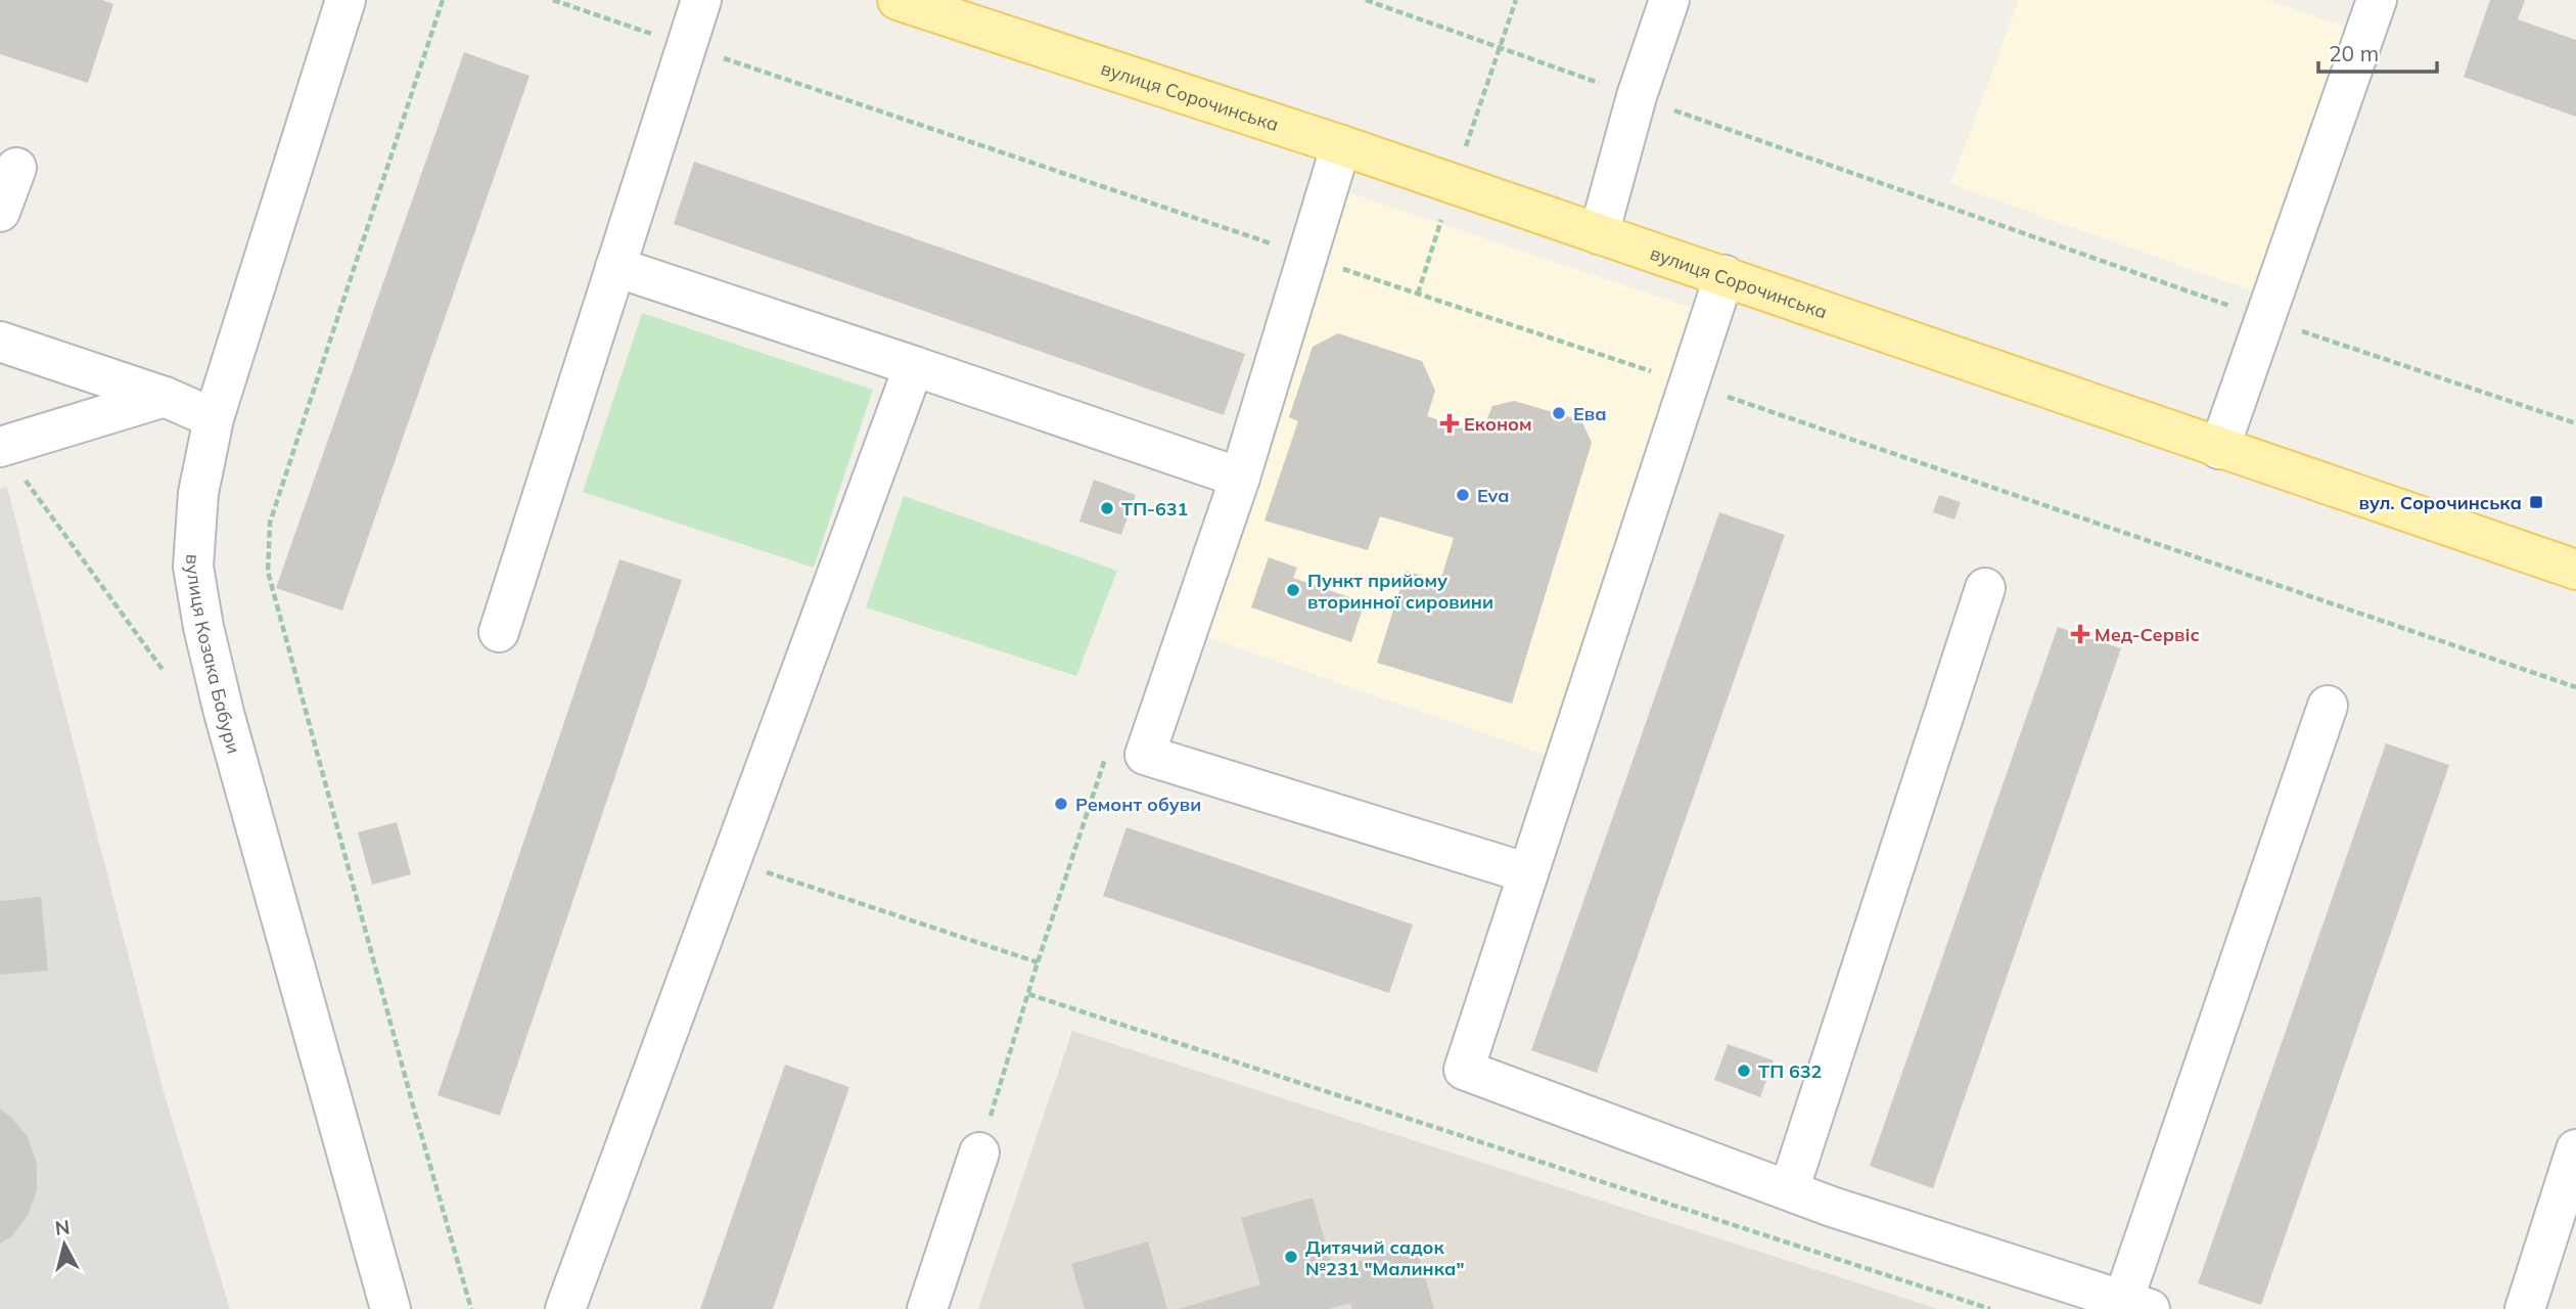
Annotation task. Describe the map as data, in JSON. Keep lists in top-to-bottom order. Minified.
{"streets":{"main road":["вулиця Сорочинська"],"street":["вулиця Козака Бабури"]},"places":{"other":["Ева","Eva","ТП-631","Пункт прийому вторинної сировини","Ремонт обуви","ТП 632","Дитячий садок №231 \"Малинка\""],"health":["Економ","Мед-Сервіс"],"transit":["вул. Сорочинська"]},"scale_bar":"20 m","north":"top"}
